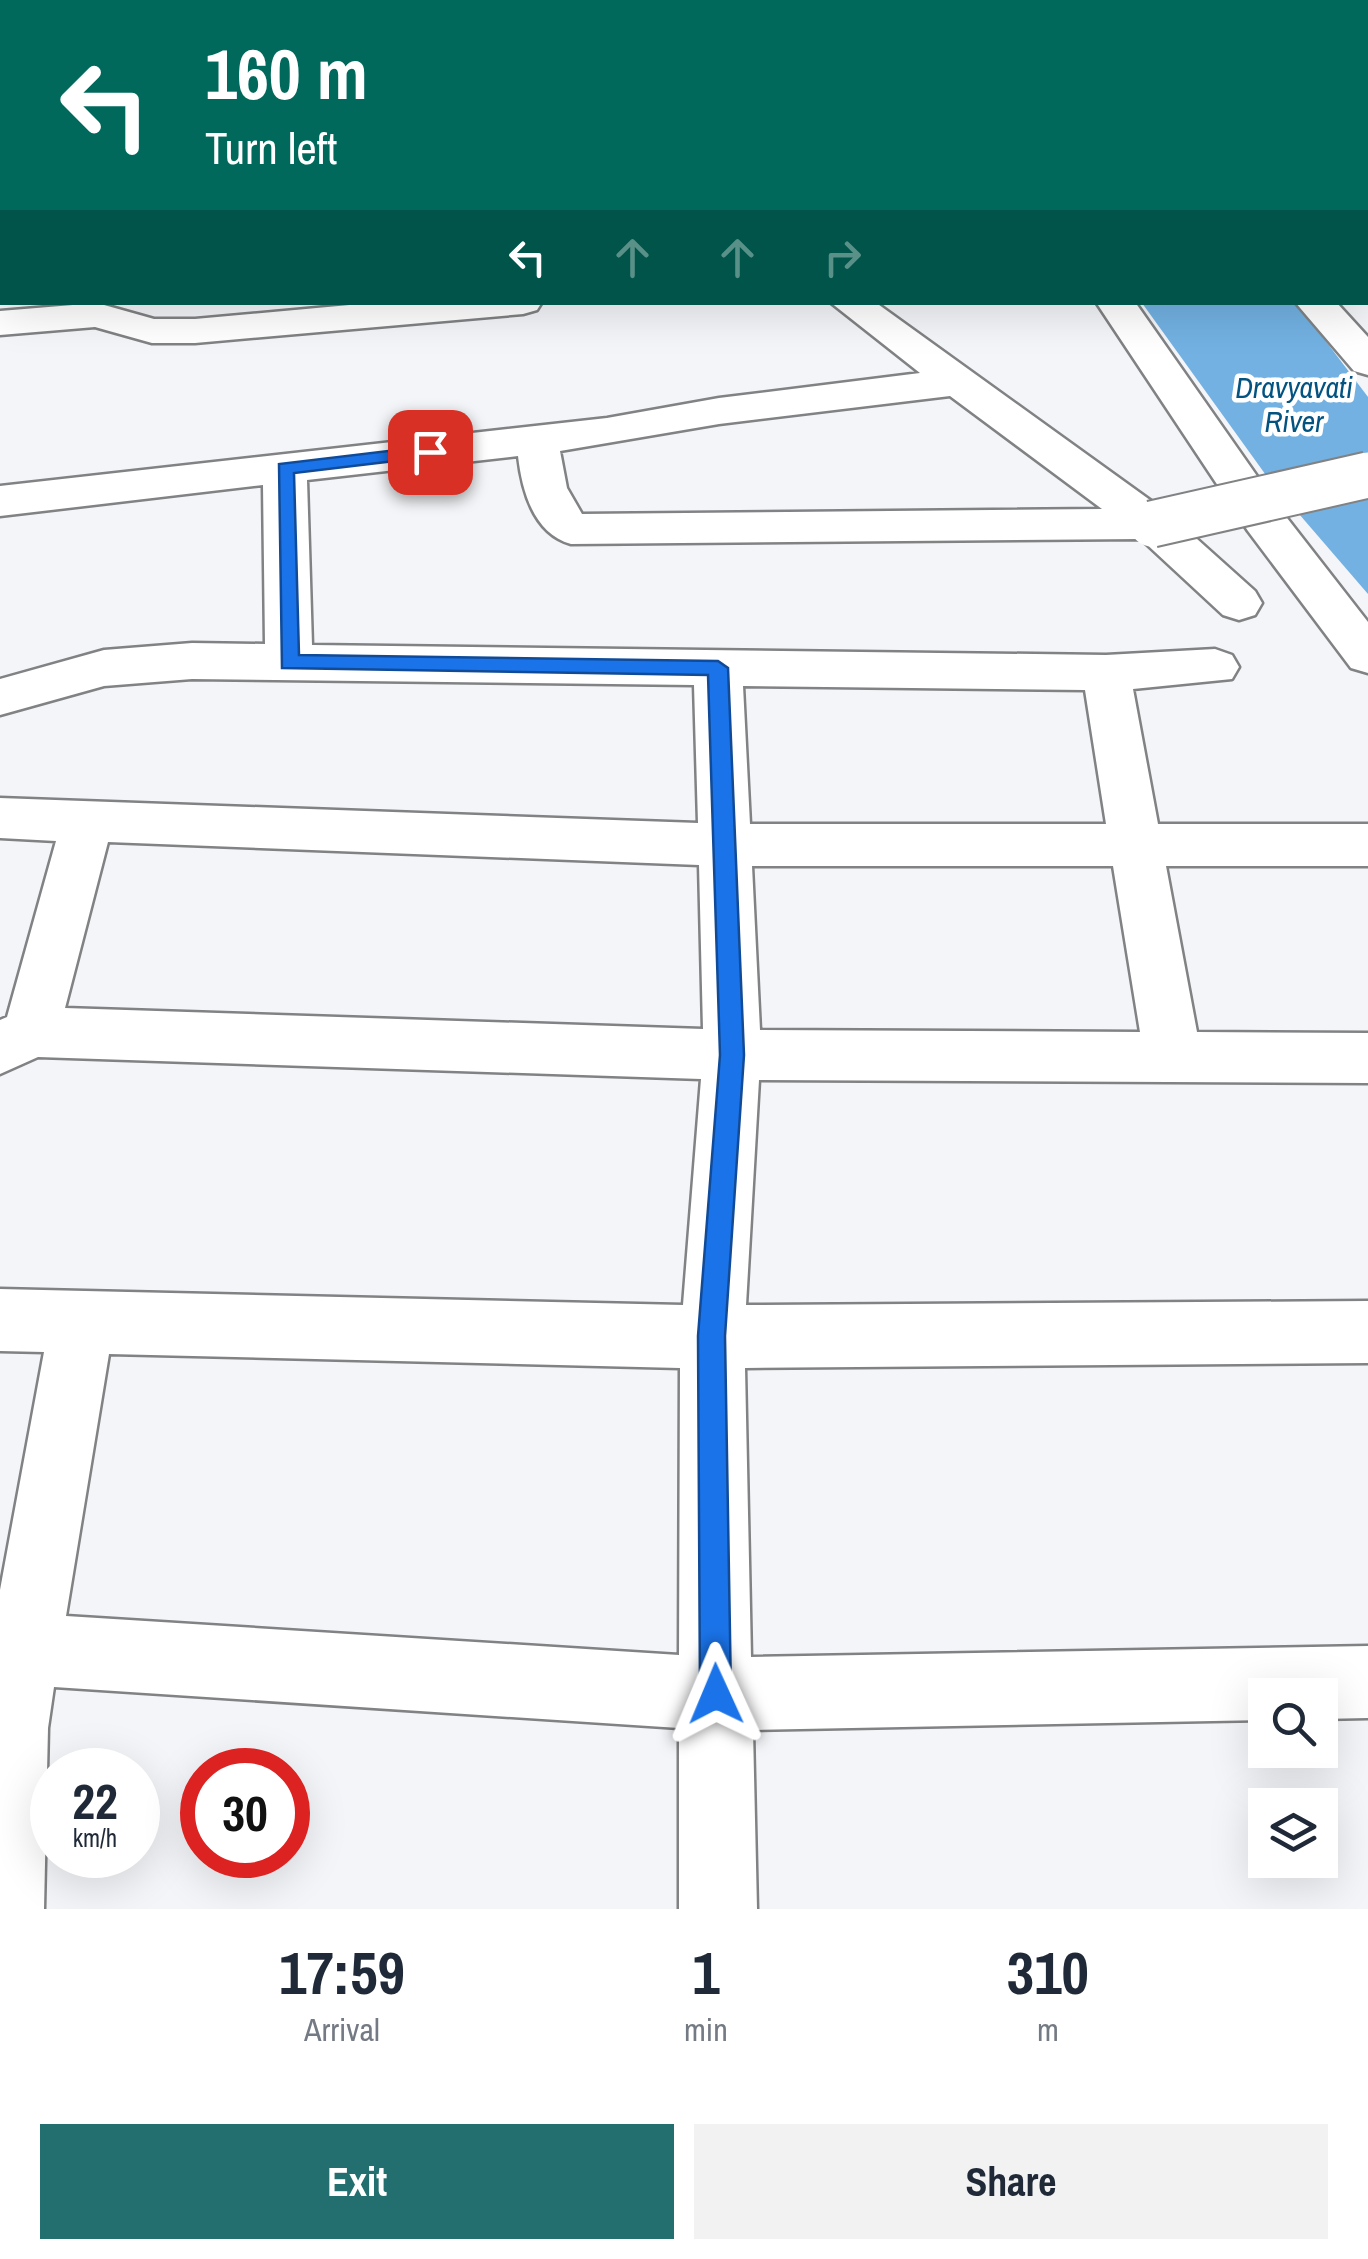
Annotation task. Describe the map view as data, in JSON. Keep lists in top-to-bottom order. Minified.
{"water":["Dravyavati River"],"page":{"turn":["160 m","Turn left"],"speed":"22 km/h","limit":"30","eta":["17:59","Arrival","1","min","310","m"],"buttons":["Exit","Share"]}}
